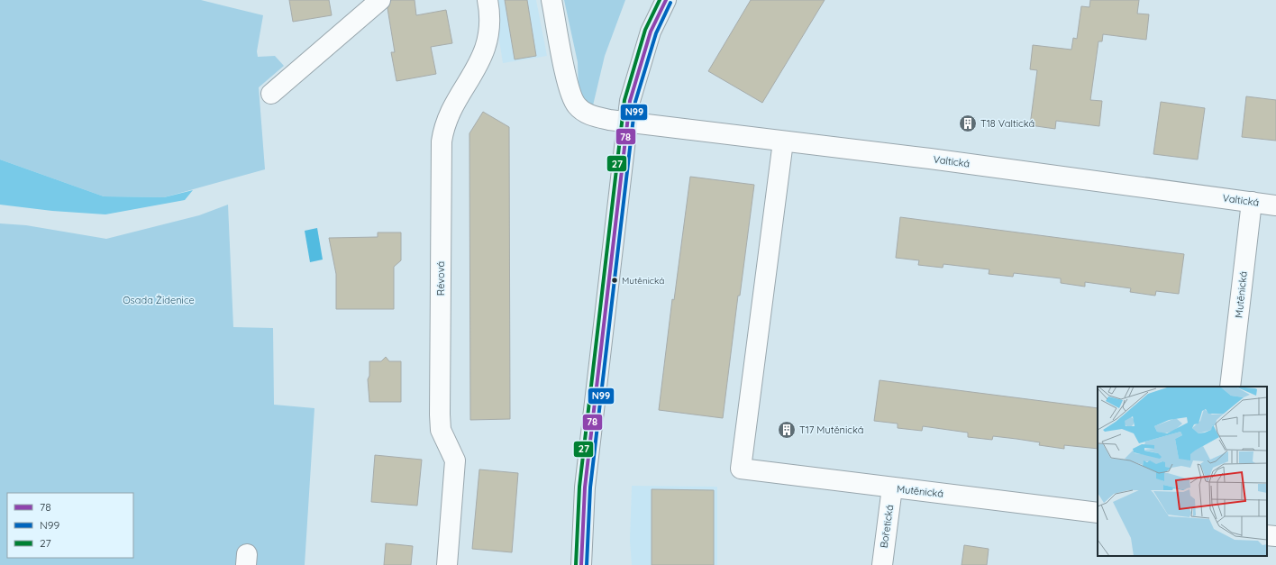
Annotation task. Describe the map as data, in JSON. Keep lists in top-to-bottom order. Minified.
{"streets":{"street":["Valtická","Révová","Mutěnická","Bořetická"]},"crossings":[["Valtická","Mutěnická"],["Mutěnická","Bořetická"]],"parks":["Osada Židenice"],"places":{"building":["T18 Valtická","T17 Mutěnická"],"other":["Mutěnická"]},"lines":["transit line 78","transit line 27","transit line N99"],"legend":["78","N99","27"]}
